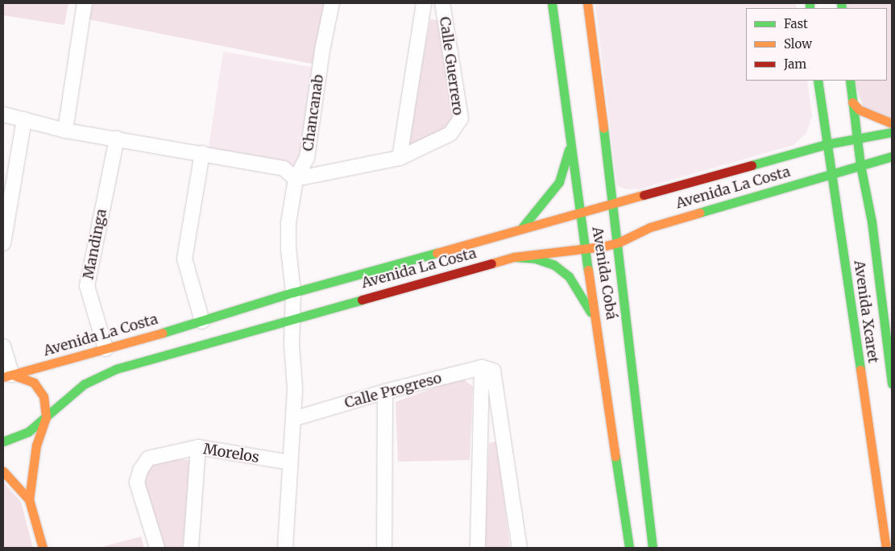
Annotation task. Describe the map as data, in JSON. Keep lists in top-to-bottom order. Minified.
{"streets":{"main road":["Avenida La Costa","Avenida Cobá","Avenida Xcaret"],"street":["Calle Guerrero","Chancanab","Mandinga","Calle Progreso","Morelos"]},"crossings":[["Calle Guerrero","Chancanab"],["Chancanab","Avenida La Costa"],["Avenida La Costa","Mandinga"],["Avenida La Costa","Avenida Cobá"],["Avenida La Costa","Avenida Xcaret"]],"legend":["Fast","Slow","Jam"]}
